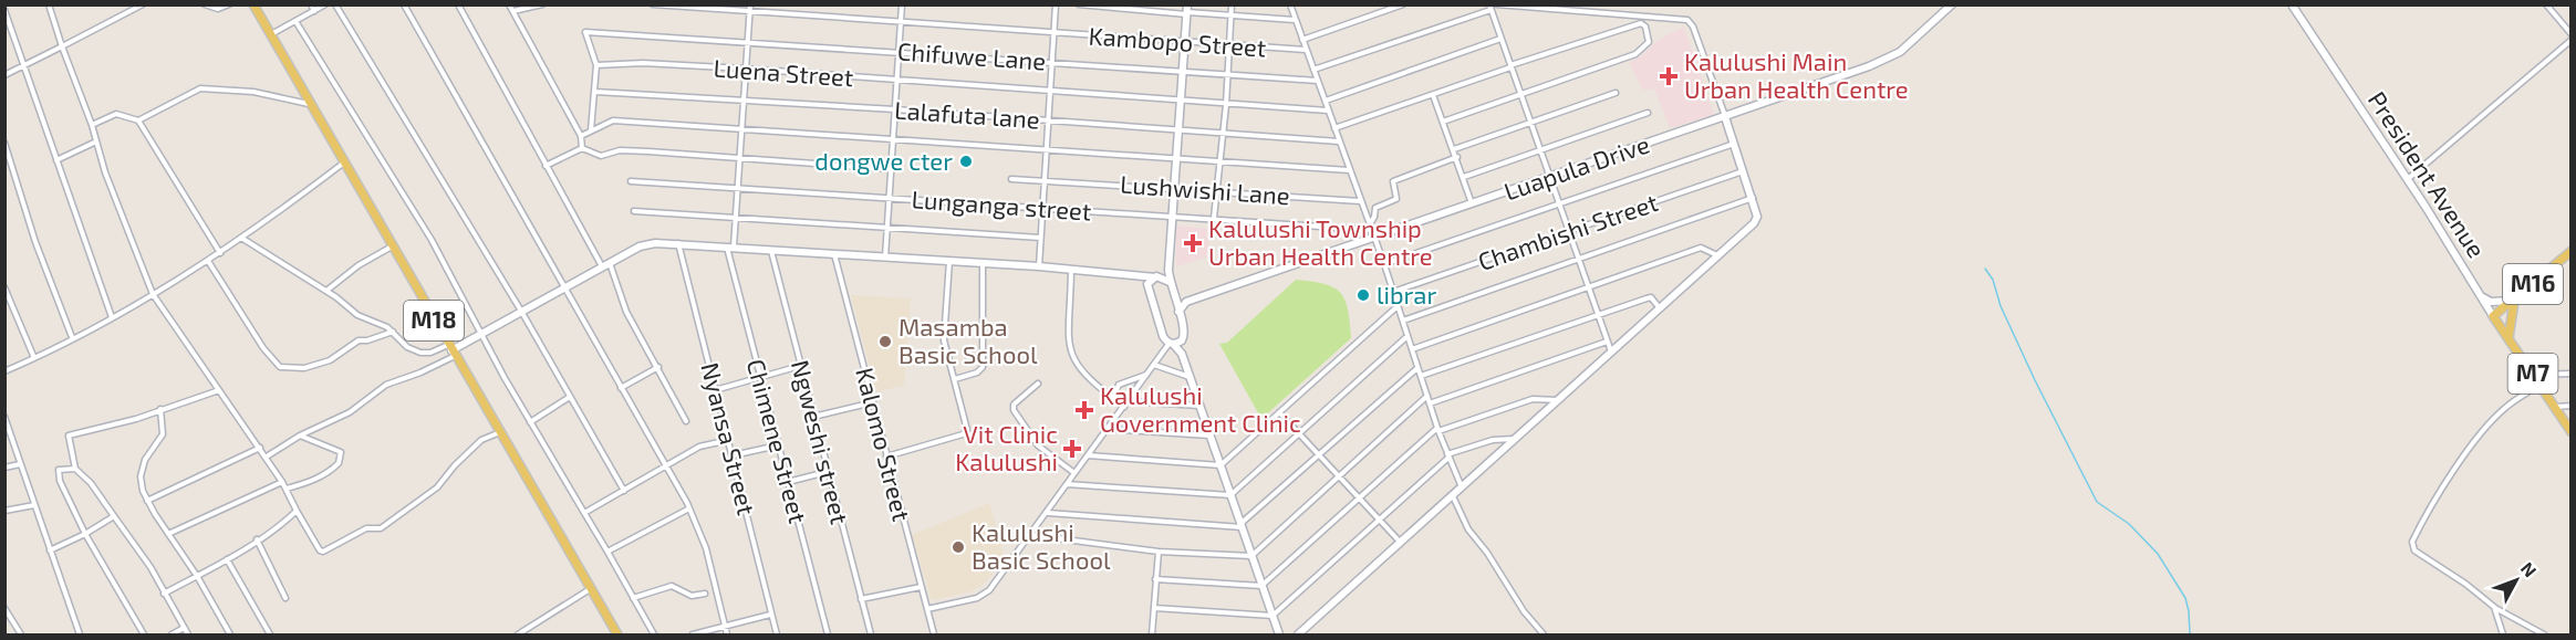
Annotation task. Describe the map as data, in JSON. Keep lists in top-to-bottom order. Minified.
{"streets":{"main road":["President Avenue","M16","M18","M7"],"street":["Kambopo Street","Chifuwe Lane","Luena Street","Lalafuta lane","Luapula Drive","Lushwishi Lane","Lunganga street","Chambishi Street","Nyansa Street","Chimene Street","Ngweshi street","Kalomo Street"]},"crossings":[["Kambopo Street","Chimene Street"],["Chifuwe Lane","Luena Street"],["Chifuwe Lane","Chimene Street"],["Luena Street","Chimene Street"],["Lalafuta lane","Chimene Street"],["President Avenue","M16"],["Lunganga street","Chimene Street"]],"places":{"health":["Kalulushi Main Urban Health Centre","Kalulushi Township Urban Health Centre","Kalulushi Government Clinic","Vit Clinic Kalulushi"],"other":["dongwe cter","librar","Masamba Basic School","Kalulushi Basic School"]},"north":"top right"}
